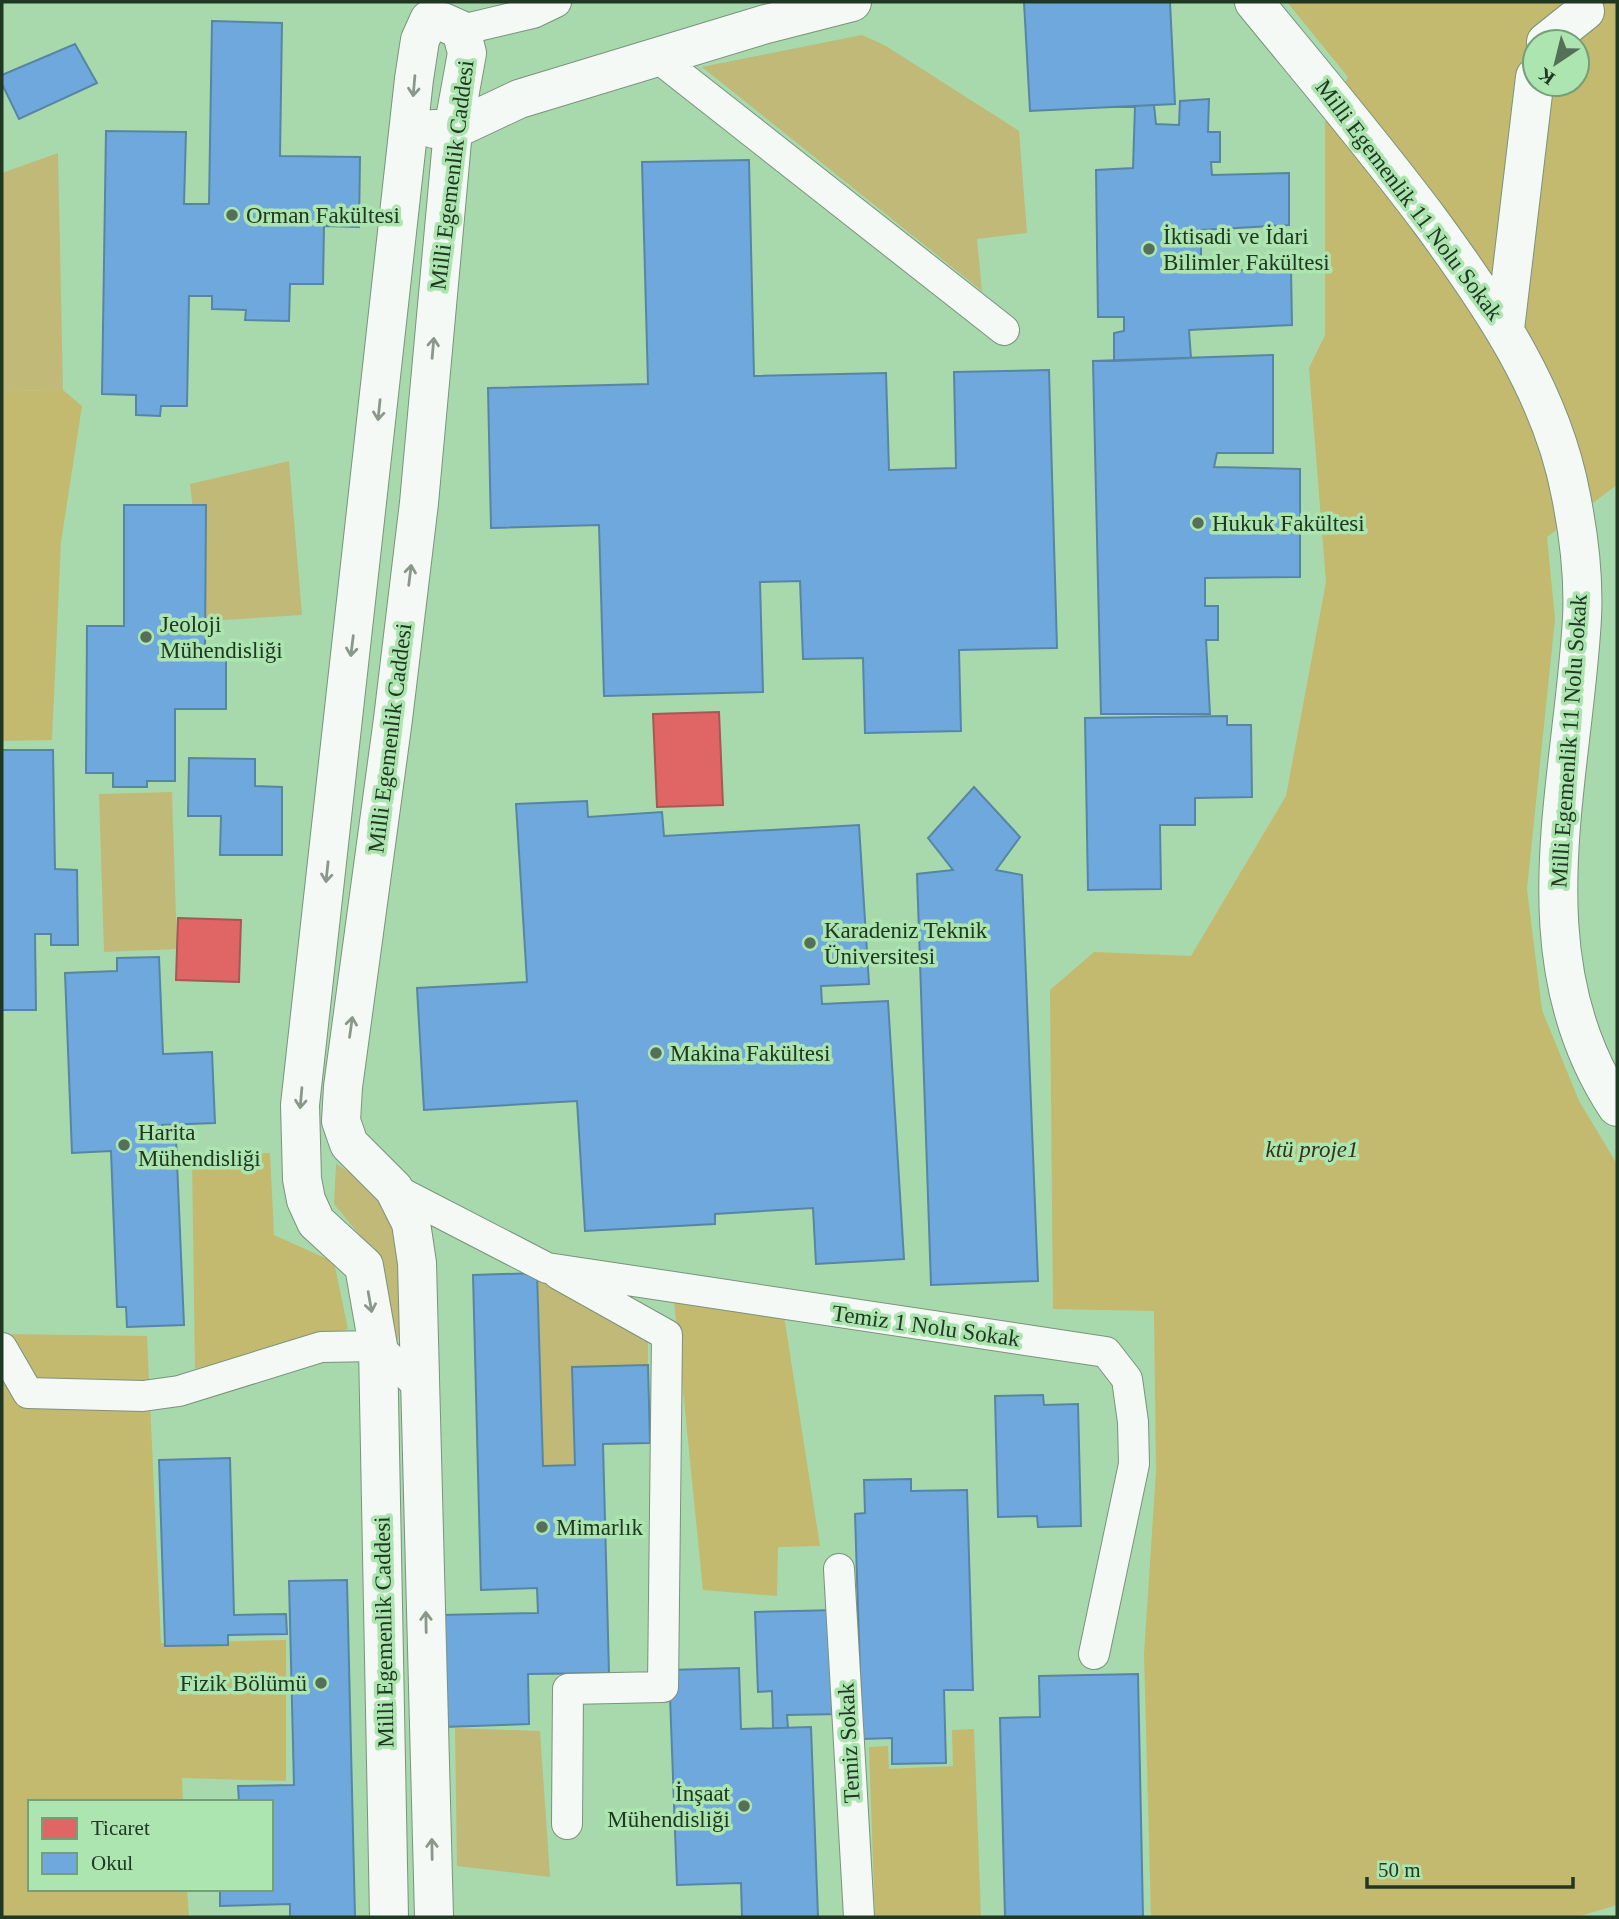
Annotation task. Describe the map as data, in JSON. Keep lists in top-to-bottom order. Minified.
{"streets":{"street":["Milli Egemenlik Caddesi","Milli Egemenlik 11 Nolu Sokak","Temiz 1 Nolu Sokak","Temiz Sokak"]},"crossings":[["Milli Egemenlik Caddesi","Temiz 1 Nolu Sokak"]],"parks":["ktü proje1"],"places":["Orman Fakültesi","İktisadi ve İdari Bilimler Fakültesi","Hukuk Fakültesi","Jeoloji Mühendisliği","Karadeniz Teknik Üniversitesi","Makina Fakültesi","Harita Mühendisliği","Mimarlık","Fizik Bölümü","İnşaat Mühendisliği"],"legend":["Ticaret","Okul"],"scale_bar":"50 m","north":"bottom left"}
